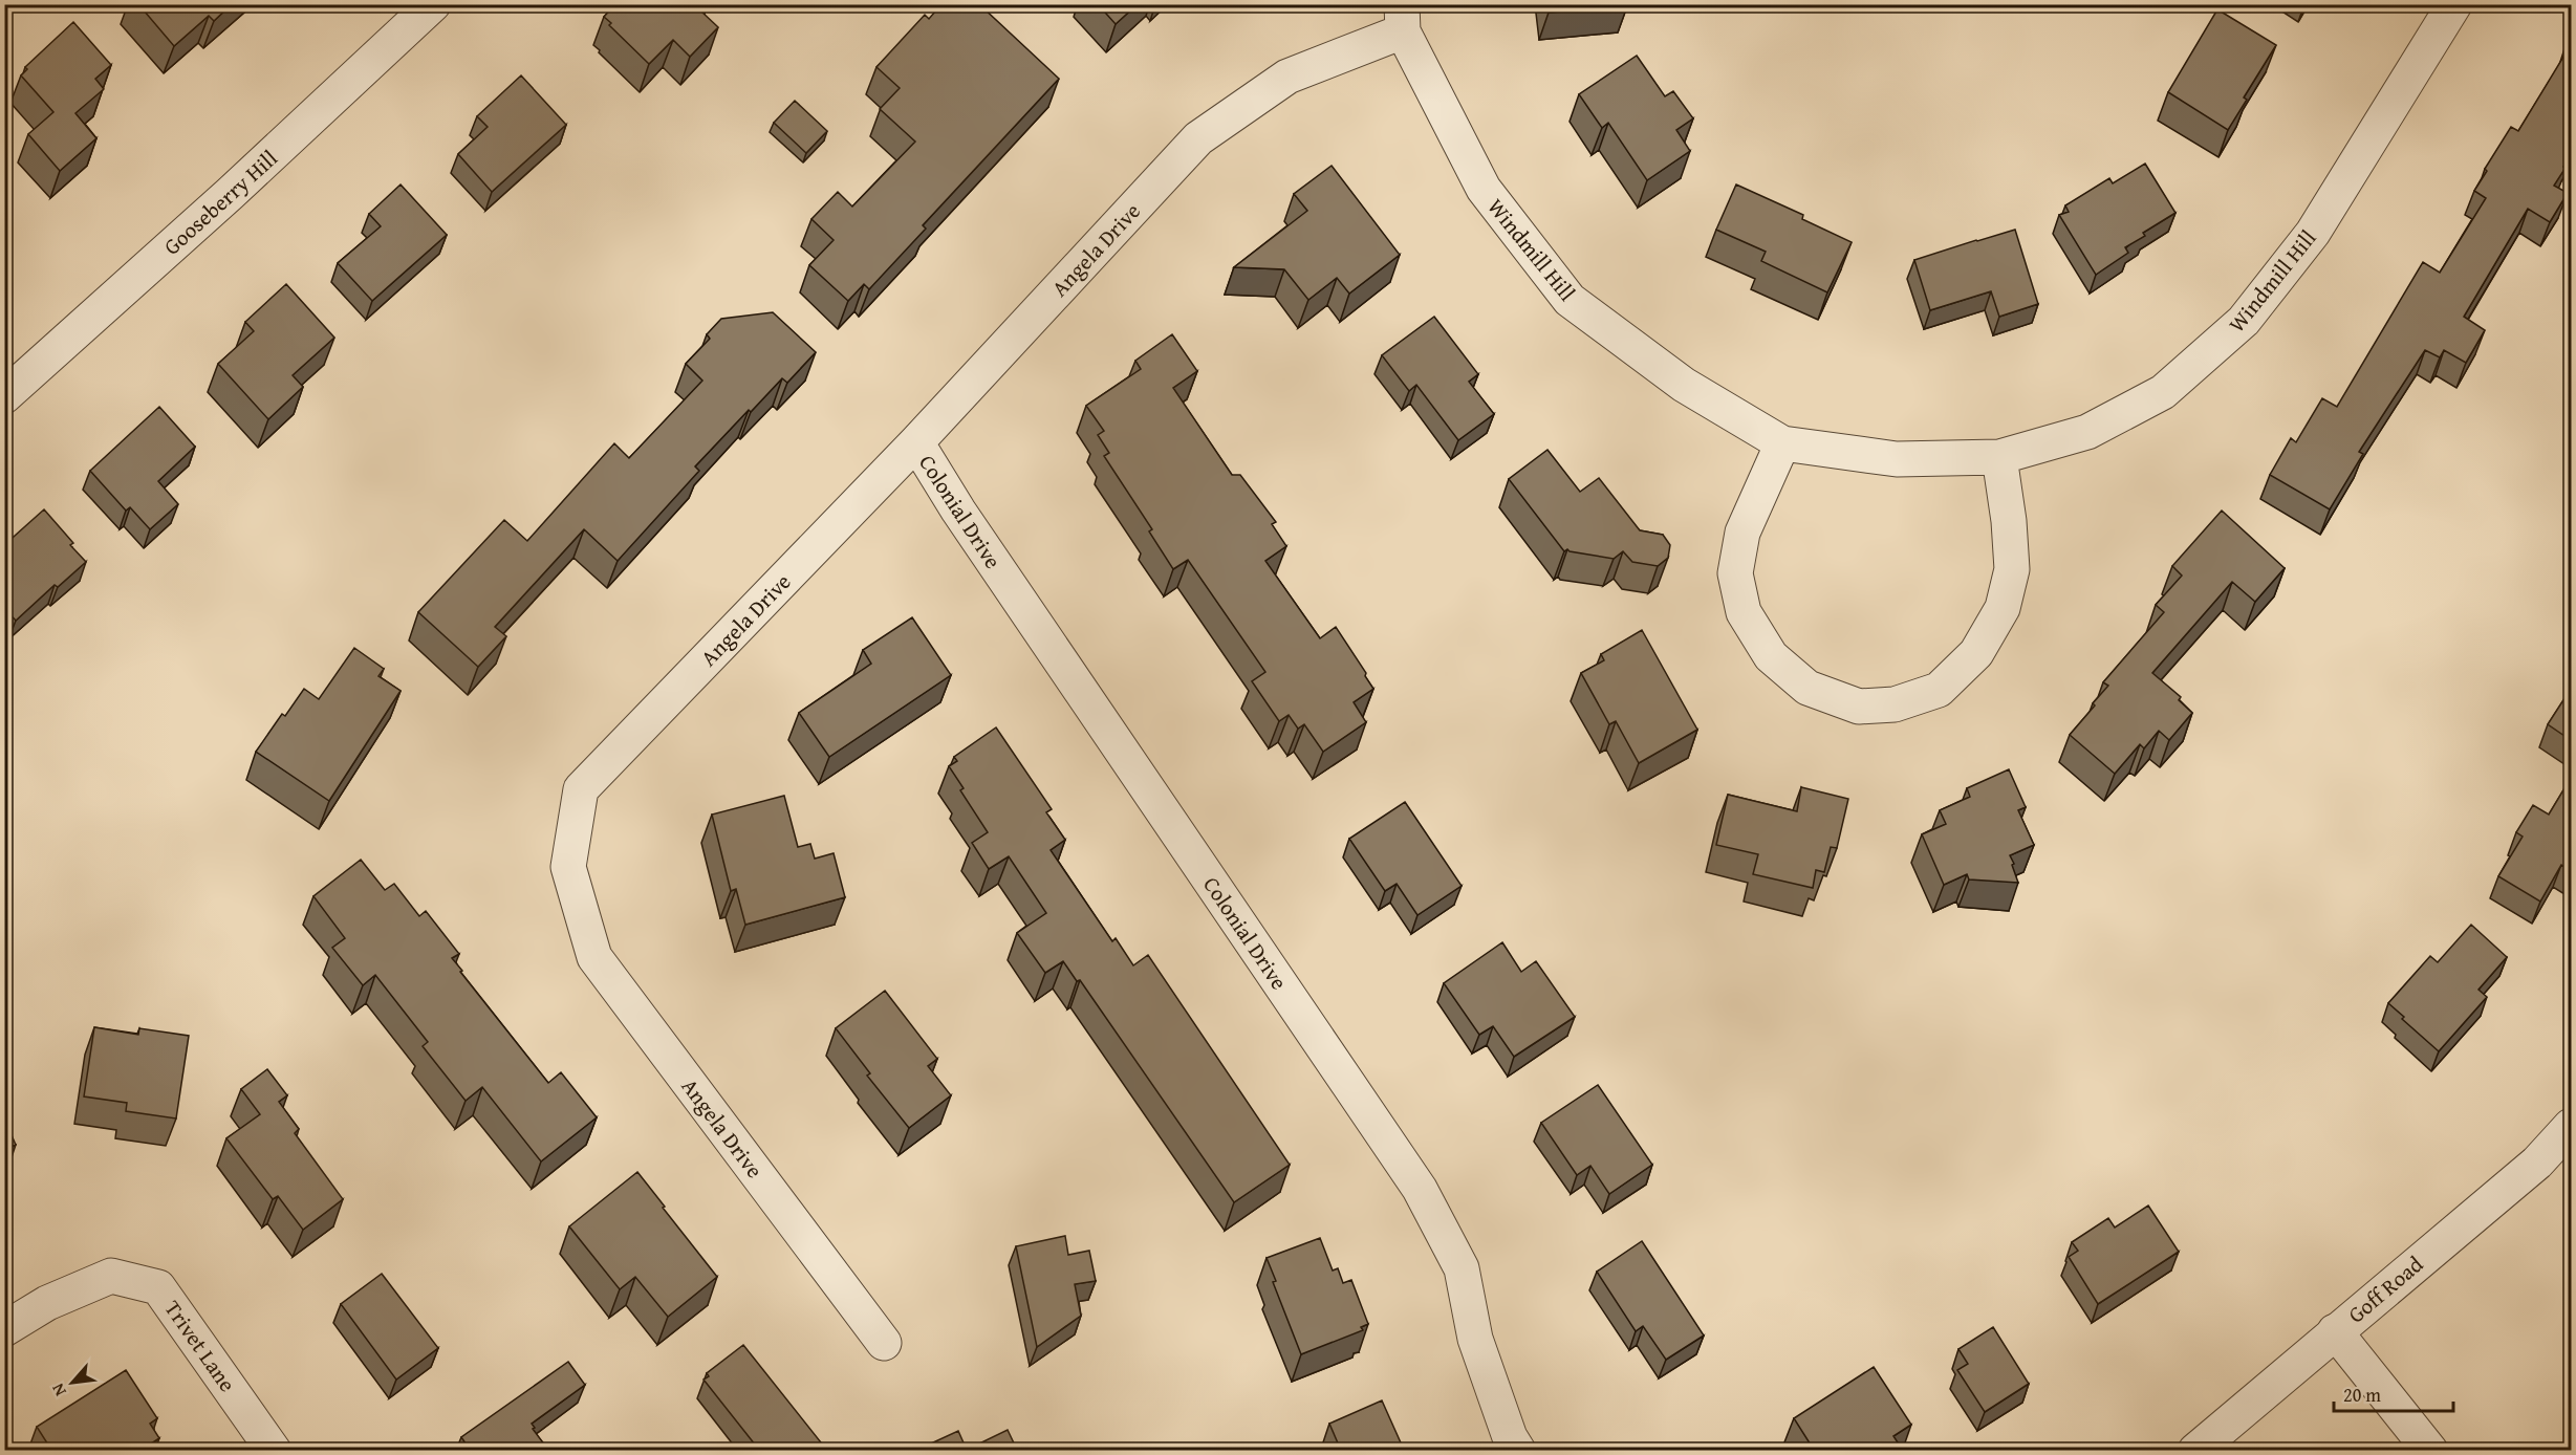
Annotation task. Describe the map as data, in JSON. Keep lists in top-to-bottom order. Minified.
{"streets":{"street":["Gooseberry Hill","Angela Drive","Windmill Hill","Colonial Drive","Goff Road","Trivet Lane"]},"crossings":[["Angela Drive","Windmill Hill"],["Angela Drive","Colonial Drive"]],"scale_bar":"20 m","north":"bottom left"}
